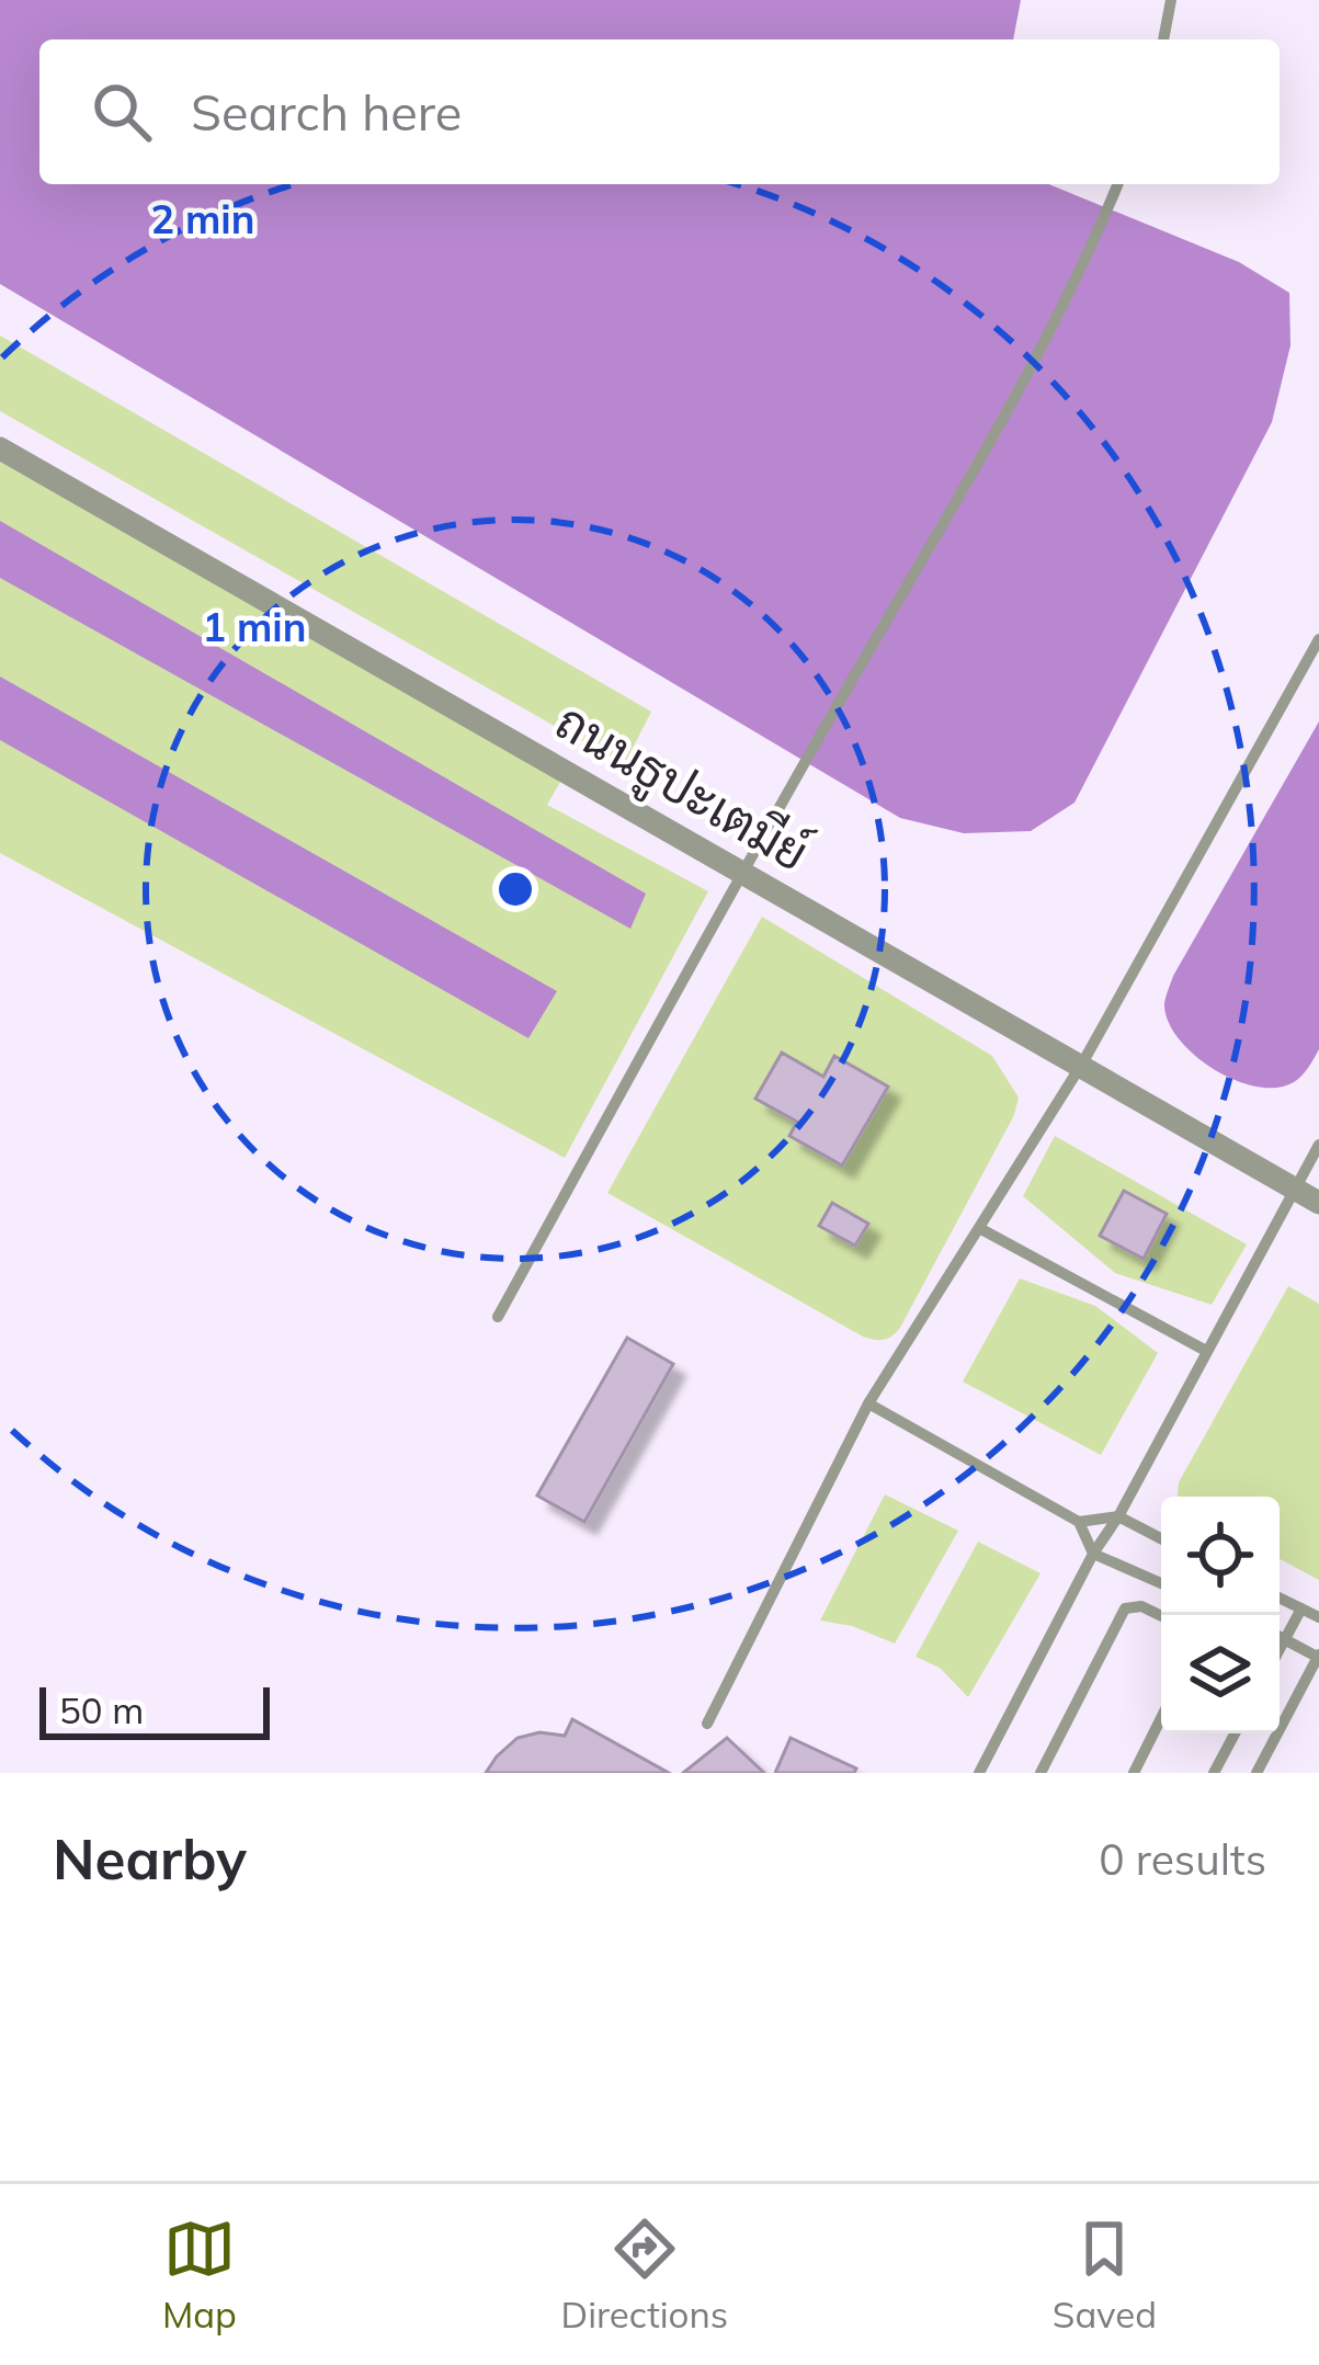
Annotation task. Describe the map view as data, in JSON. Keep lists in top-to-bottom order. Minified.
{"streets":{"street":["ถนนธูปะเตมีย์"]},"scale_bar":"50 m","page":{"search":"Search here","scale":"50 m","heading":["Nearby","0 results"],"nav":["Map","Directions","Saved"]},"rings":["2 min","1 min"]}
